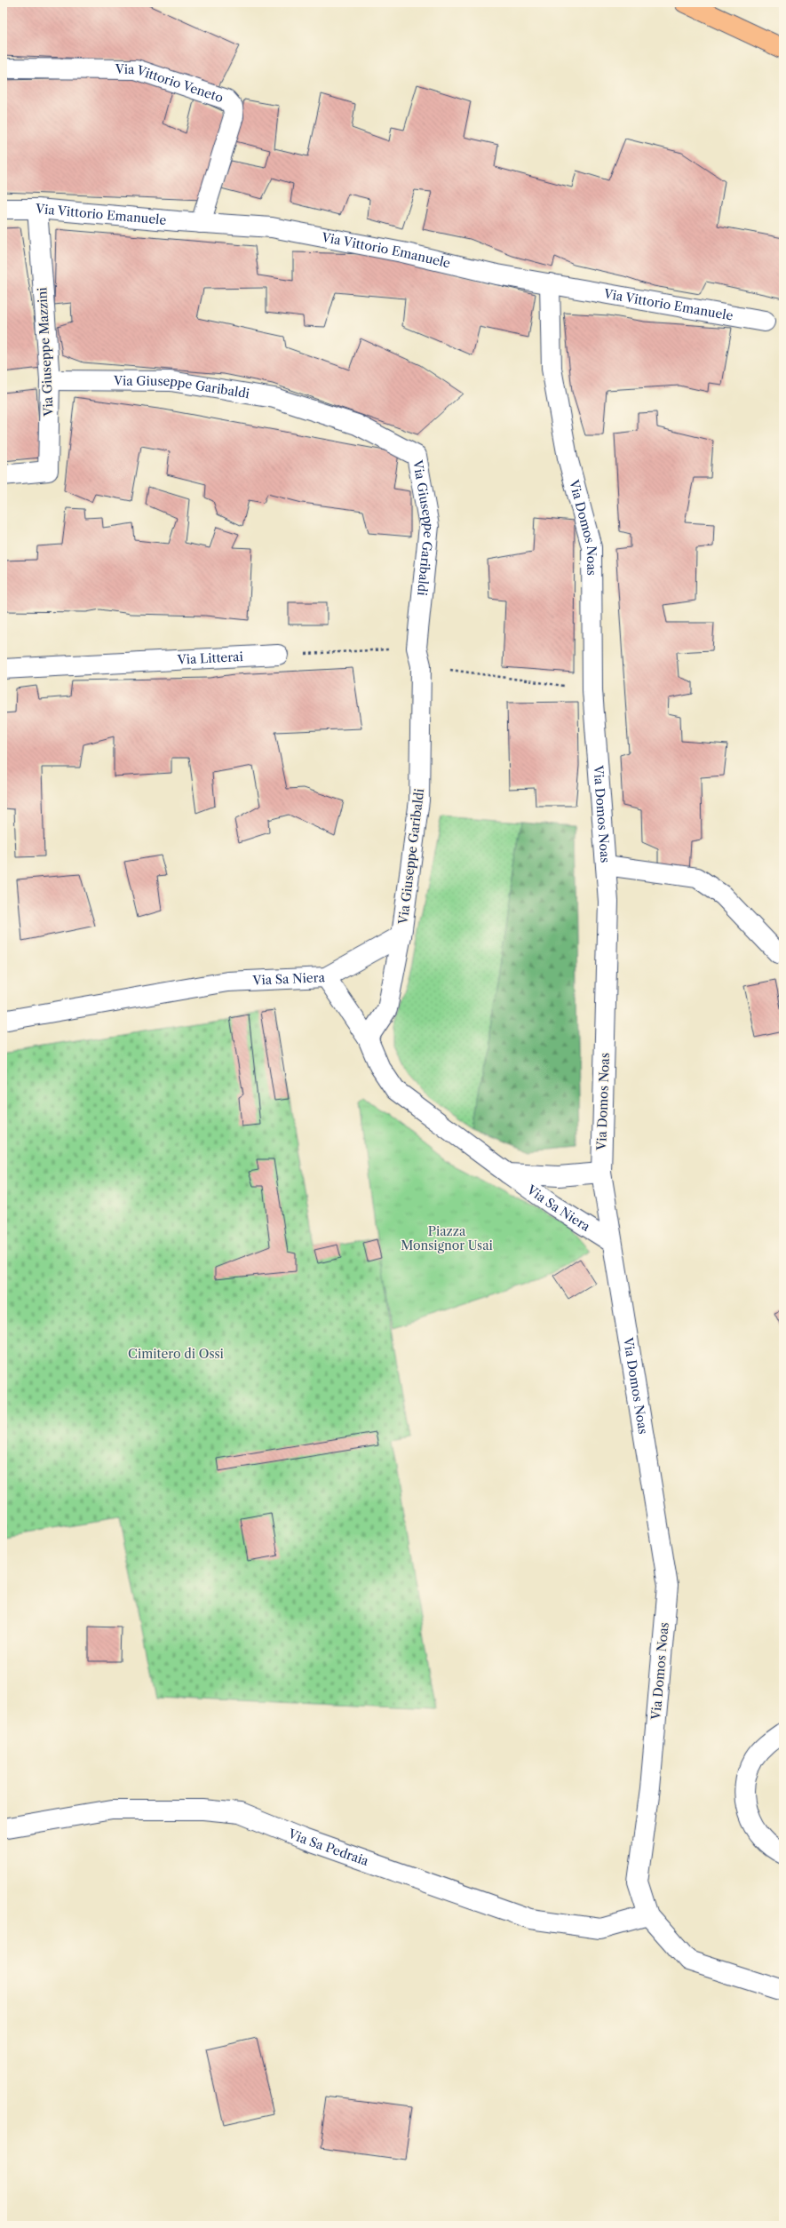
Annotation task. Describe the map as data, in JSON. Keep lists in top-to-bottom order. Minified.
{"streets":{"street":["Via Vittorio Veneto","Via Vittorio Emanuele","Via Giuseppe Mazzini","Via Giuseppe Garibaldi","Via Domos Noas","Via Litterai","Via Sa Niera","Via Sa Pedraia"]},"crossings":[["Via Vittorio Veneto","Via Vittorio Emanuele"],["Via Vittorio Emanuele","Via Giuseppe Mazzini"],["Via Vittorio Emanuele","Via Domos Noas"],["Via Giuseppe Mazzini","Via Giuseppe Garibaldi"],["Via Giuseppe Garibaldi","Via Sa Niera"],["Via Domos Noas","Via Sa Niera"],["Via Domos Noas","Via Sa Pedraia"]],"parks":["Piazza Monsignor Usai","Cimitero di Ossi"]}
